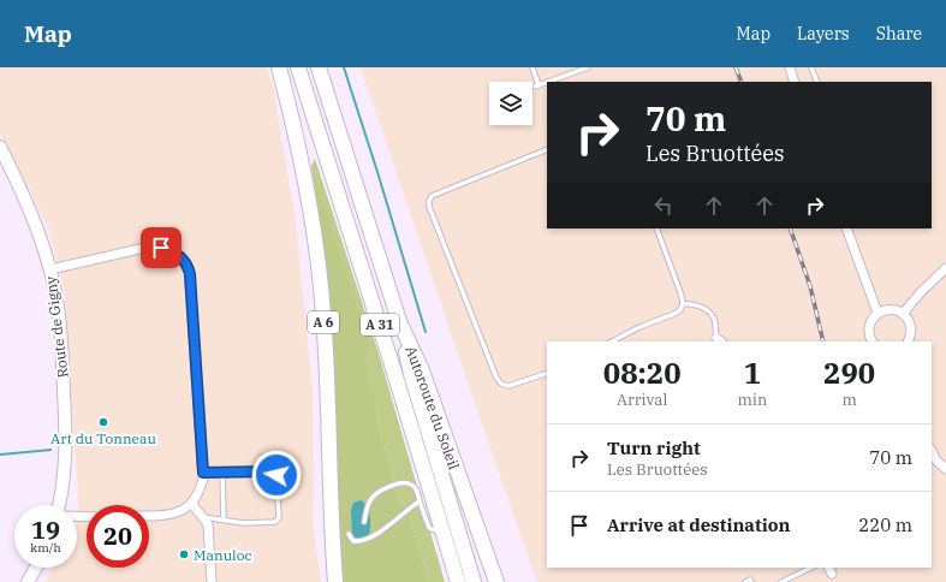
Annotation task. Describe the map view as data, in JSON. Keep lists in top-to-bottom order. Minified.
{"streets":{"highway":["A 6","A 31","Autoroute du Soleil"],"street":["Route de Gigny"]},"crossings":[["A 31","Autoroute du Soleil"]],"places":["Art du Tonneau","Manuloc"],"page":{"header":"Map","nav":["Map","Layers","Share"],"turn":["70 m","Les Bruottées"],"eta":["08:20","Arrival","1","min","290","m"],"list":[{"name":"Turn right","note":"Les Bruottées","value":"70 m"},{"name":"Arrive at destination","value":"220 m"}],"speed":"19 km/h","limit":"20"}}
